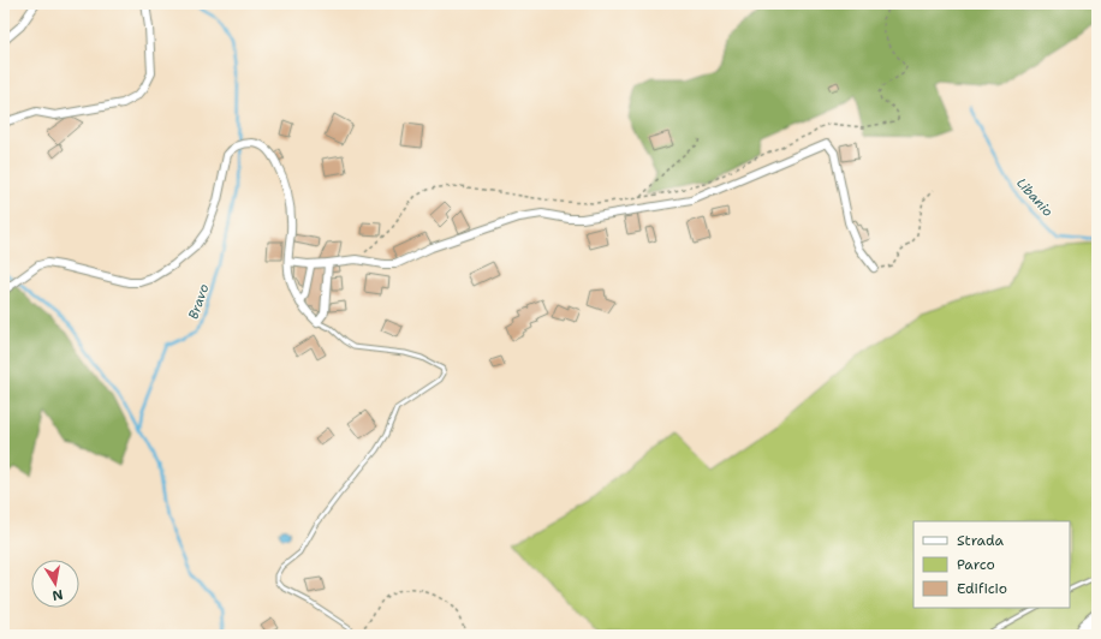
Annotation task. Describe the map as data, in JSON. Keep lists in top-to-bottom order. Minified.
{"water":["Libanio","Bravo"],"legend":["Strada","Parco","Edificio"],"north":"bottom"}
